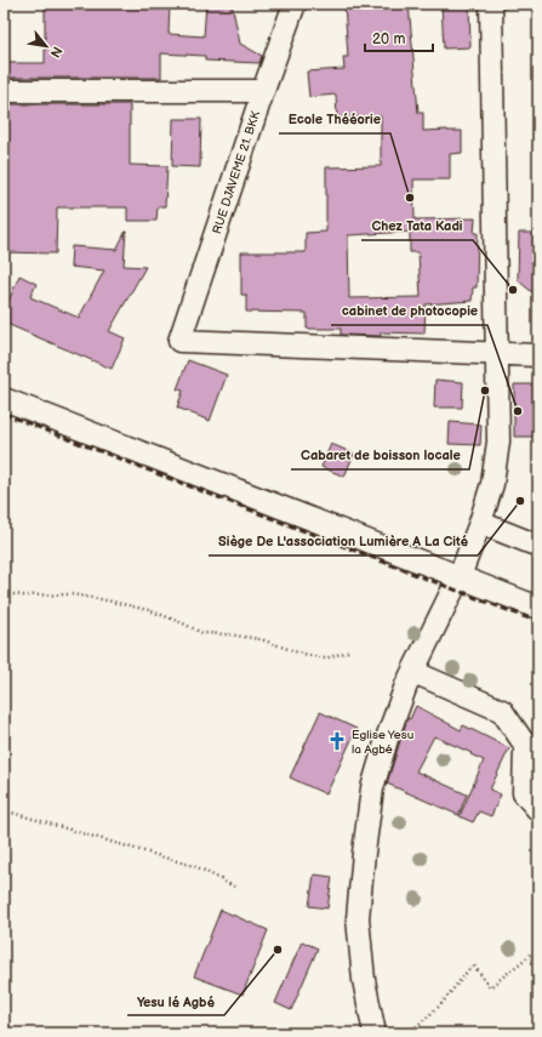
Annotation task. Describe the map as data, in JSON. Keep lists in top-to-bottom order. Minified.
{"streets":{"street":["RUE DJAVEME 21. BKK"]},"places":{"other":["Ecole Thééorie","Chez Tata Kadi","Cabaret de boisson locale","cabinet de photocopie","Siège De L'association Lumière A La Cité","Yesu lé Agbé"],"church":["Eglise Yesu la Agbé"]},"scale_bar":"20 m","north":"bottom right"}
